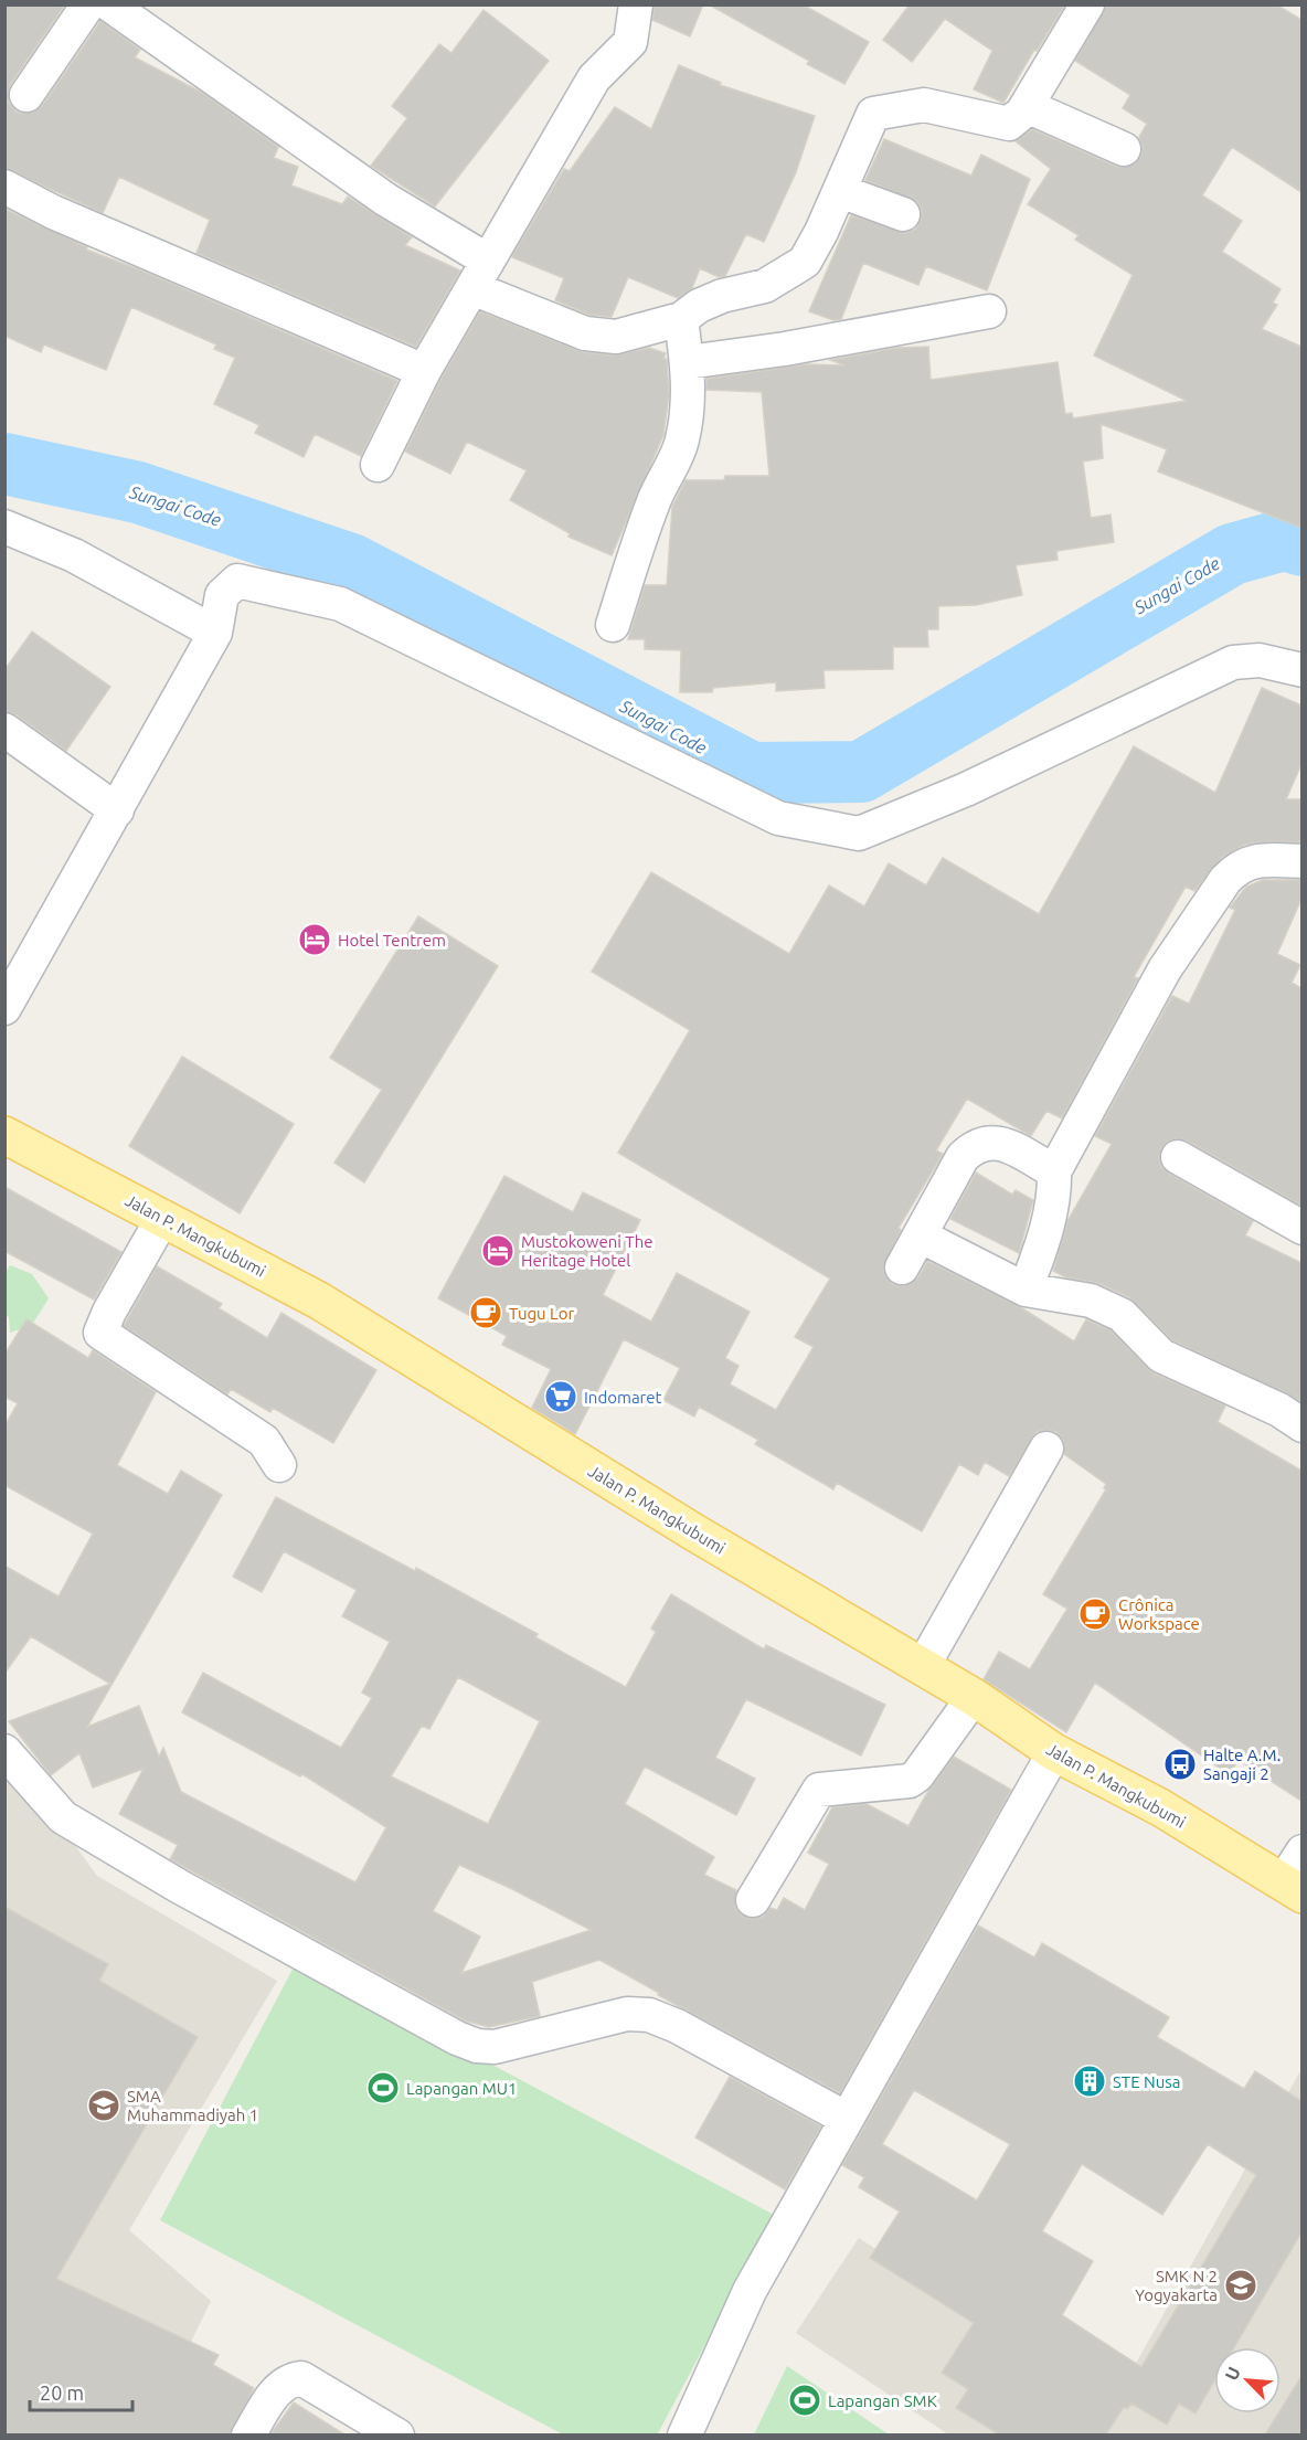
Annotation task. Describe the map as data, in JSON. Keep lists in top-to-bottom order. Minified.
{"streets":{"main road":["Jalan P. Mangkubumi"]},"water":["Sungai Code"],"places":{"hotel":["Hotel Tentrem","Mustokoweni The Heritage Hotel"],"cafe":["Tugu Lor","Crônica Workspace"],"supermarket":["Indomaret"],"bus stop":["Halte A.M. Sangaji 2"],"building":["STE Nusa"],"sports":["Lapangan MU1","Lapangan SMK"],"school or university":["SMA Muhammadiyah 1","SMK N 2 Yogyakarta"]},"scale_bar":"20 m","north":"top left"}
